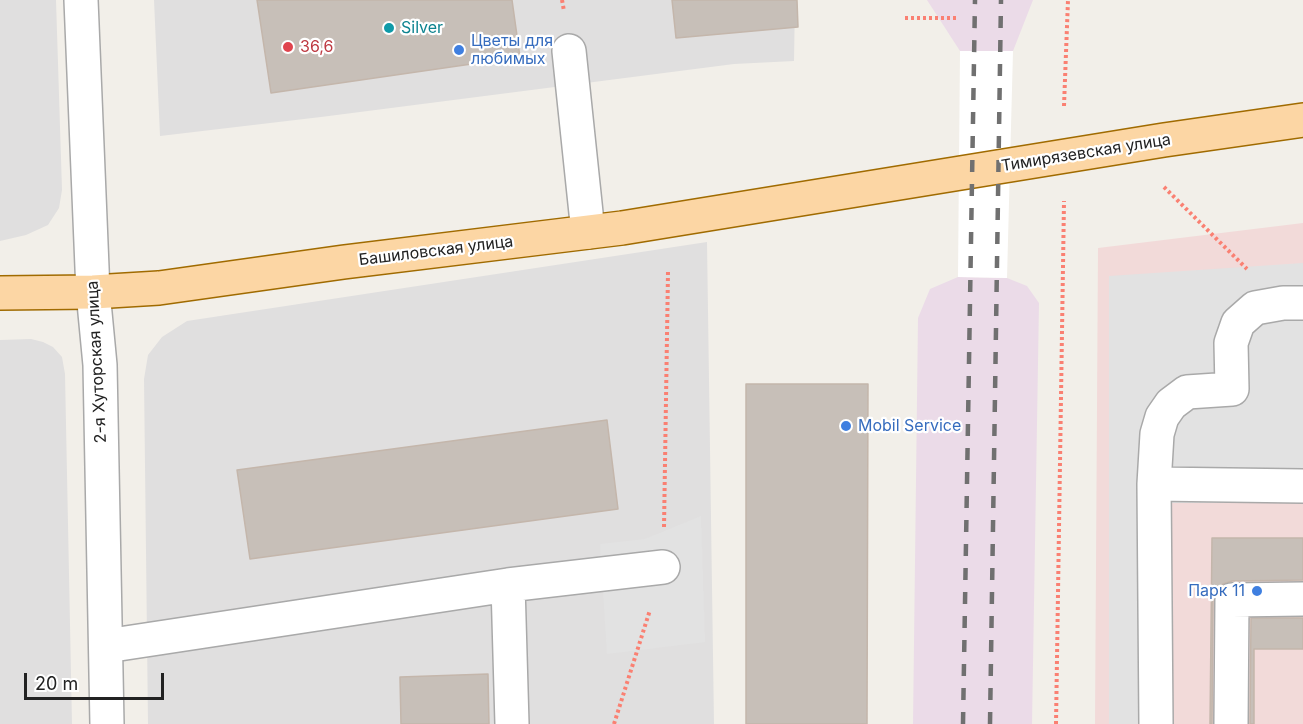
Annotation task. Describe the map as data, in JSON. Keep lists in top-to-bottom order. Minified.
{"streets":{"main road":["Тимирязевская улица","Башиловская улица"],"street":["2-я Хуторская улица"]},"crossings":[["Тимирязевская улица","Башиловская улица"],["Башиловская улица","2-я Хуторская улица"]],"places":["Silver","36,6","Цветы для любимых","Mobil Service","Парк 11"],"scale_bar":"20 m"}
